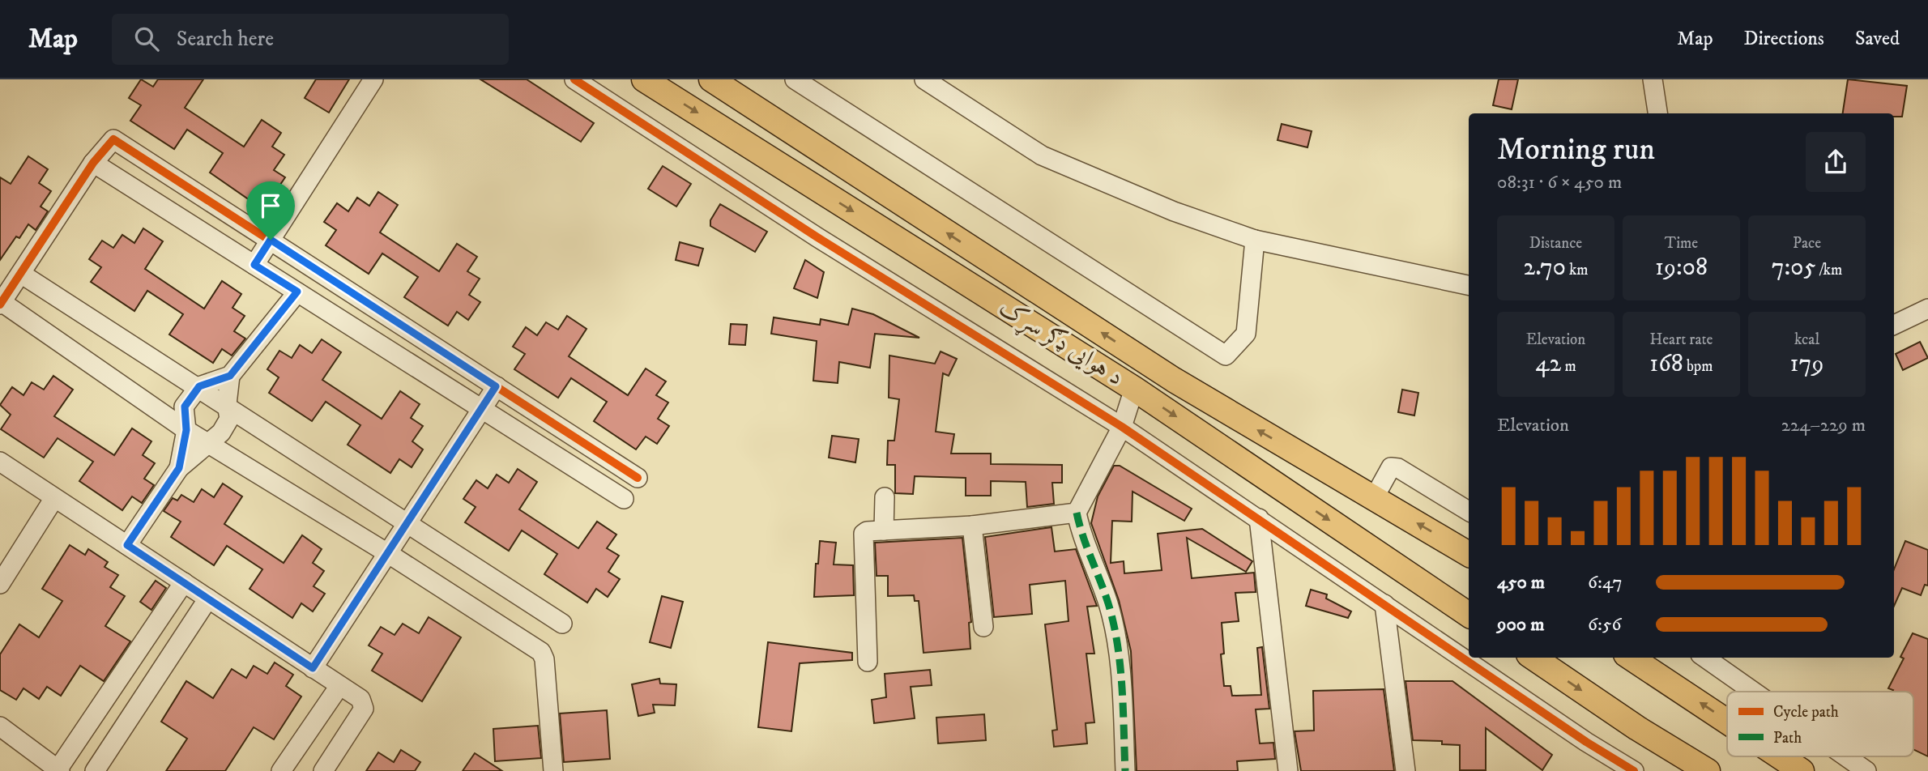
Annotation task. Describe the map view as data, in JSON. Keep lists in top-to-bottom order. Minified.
{"streets":{"main road":["د هوایی ډګر سړک"]},"legend":["Cycle path","Path"],"page":{"header":"Map","search":"Search here","nav":["Map","Directions","Saved"],"heading":["Morning run","08:31 · 6 × 450 m"],"stats":[["Distance","2.70 km"],["Time","19:08"],["Pace","7:05 /km"],["Elevation","42 m"],["Heart rate","168 bpm"],["kcal","179"]],"chart":["Elevation","224–229 m"],"list":[{"name":"450 m","note":"6:47"},{"name":"900 m","note":"6:56"}]}}
